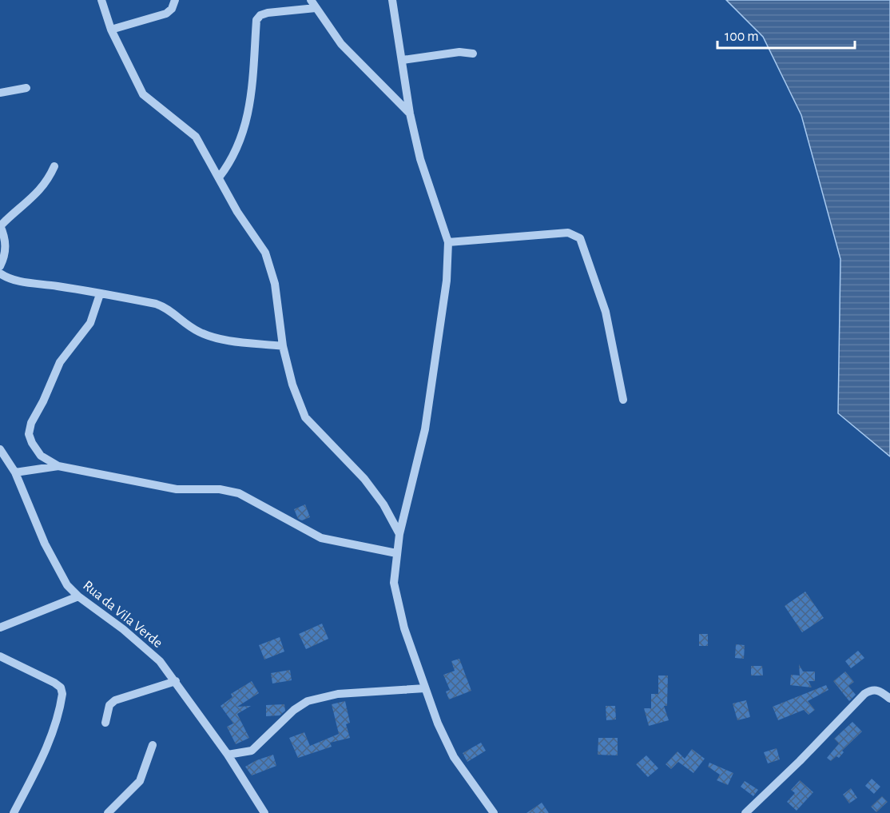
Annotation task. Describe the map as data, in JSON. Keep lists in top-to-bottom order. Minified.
{"streets":{"street":["Rua da Vila Verde"]},"scale_bar":"100 m"}
